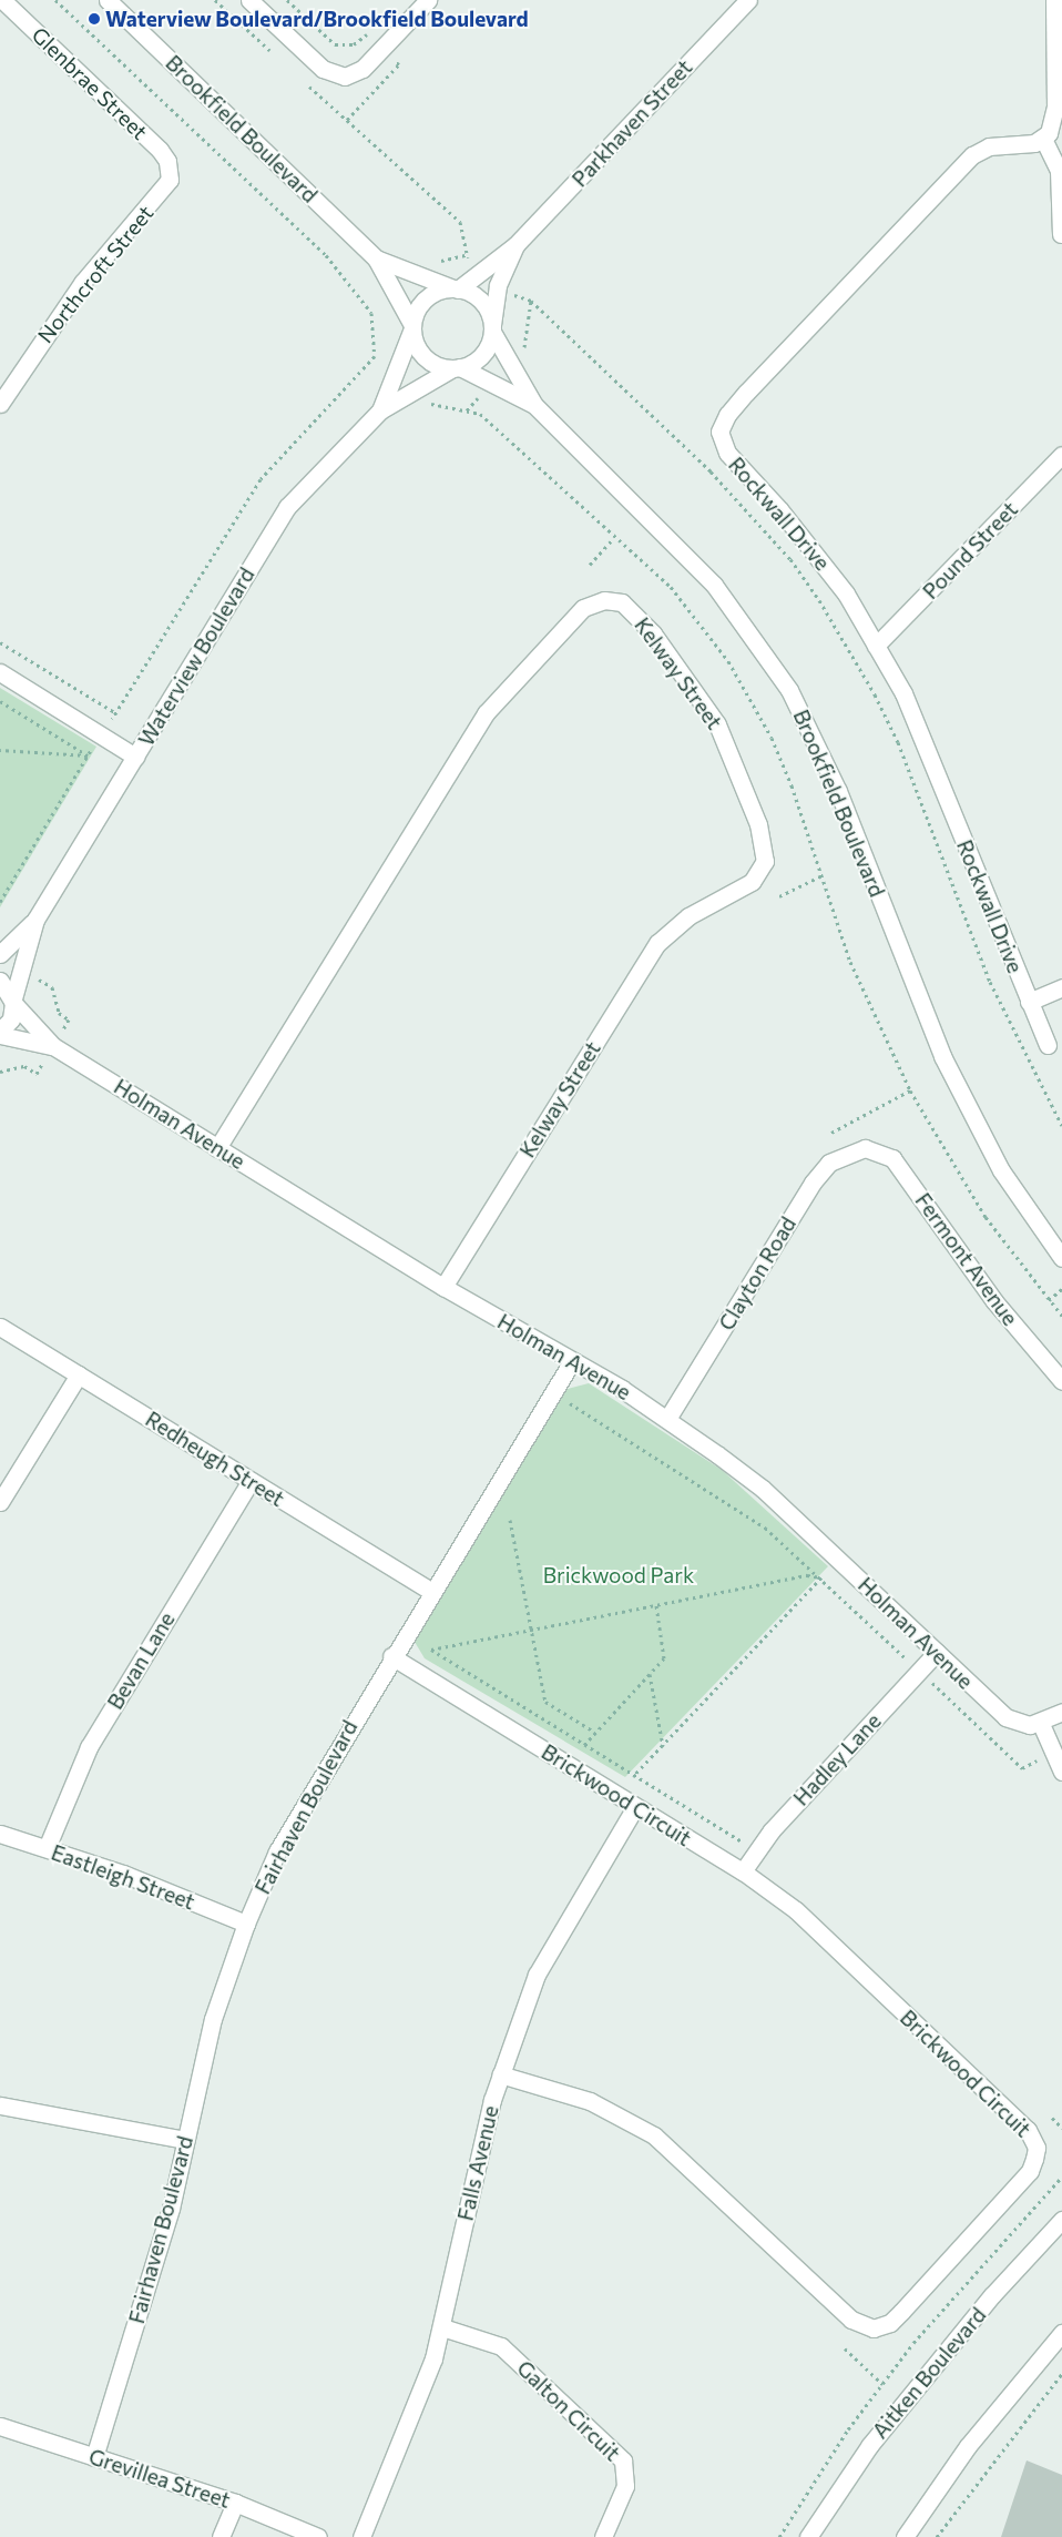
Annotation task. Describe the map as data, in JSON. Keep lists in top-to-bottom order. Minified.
{"streets":{"street":["Glenbrae Street","Parkhaven Street","Brookfield Boulevard","Northcroft Street","Rockwall Drive","Pound Street","Waterview Boulevard","Kelway Street","Holman Avenue","Fermont Avenue","Clayton Road","Redheugh Street","Bevan Lane","Hadley Lane","Brickwood Circuit","Fairhaven Boulevard","Eastleigh Street","Falls Avenue","Aitken Boulevard","Galton Circuit","Grevillea Street"]},"crossings":[["Glenbrae Street","Northcroft Street"],["Parkhaven Street","Brookfield Boulevard"],["Parkhaven Street","Waterview Boulevard"],["Brookfield Boulevard","Waterview Boulevard"],["Rockwall Drive","Pound Street"],["Waterview Boulevard","Holman Avenue"],["Kelway Street","Holman Avenue"],["Holman Avenue","Clayton Road"],["Holman Avenue","Hadley Lane"],["Holman Avenue","Fairhaven Boulevard"],["Fermont Avenue","Clayton Road"],["Redheugh Street","Bevan Lane"],["Redheugh Street","Fairhaven Boulevard"],["Bevan Lane","Eastleigh Street"],["Hadley Lane","Brickwood Circuit"],["Brickwood Circuit","Fairhaven Boulevard"],["Brickwood Circuit","Falls Avenue"],["Fairhaven Boulevard","Eastleigh Street"],["Fairhaven Boulevard","Grevillea Street"],["Falls Avenue","Galton Circuit"]],"parks":["Brickwood Park"],"places":["Waterview Boulevard/Brookfield Boulevard"]}
